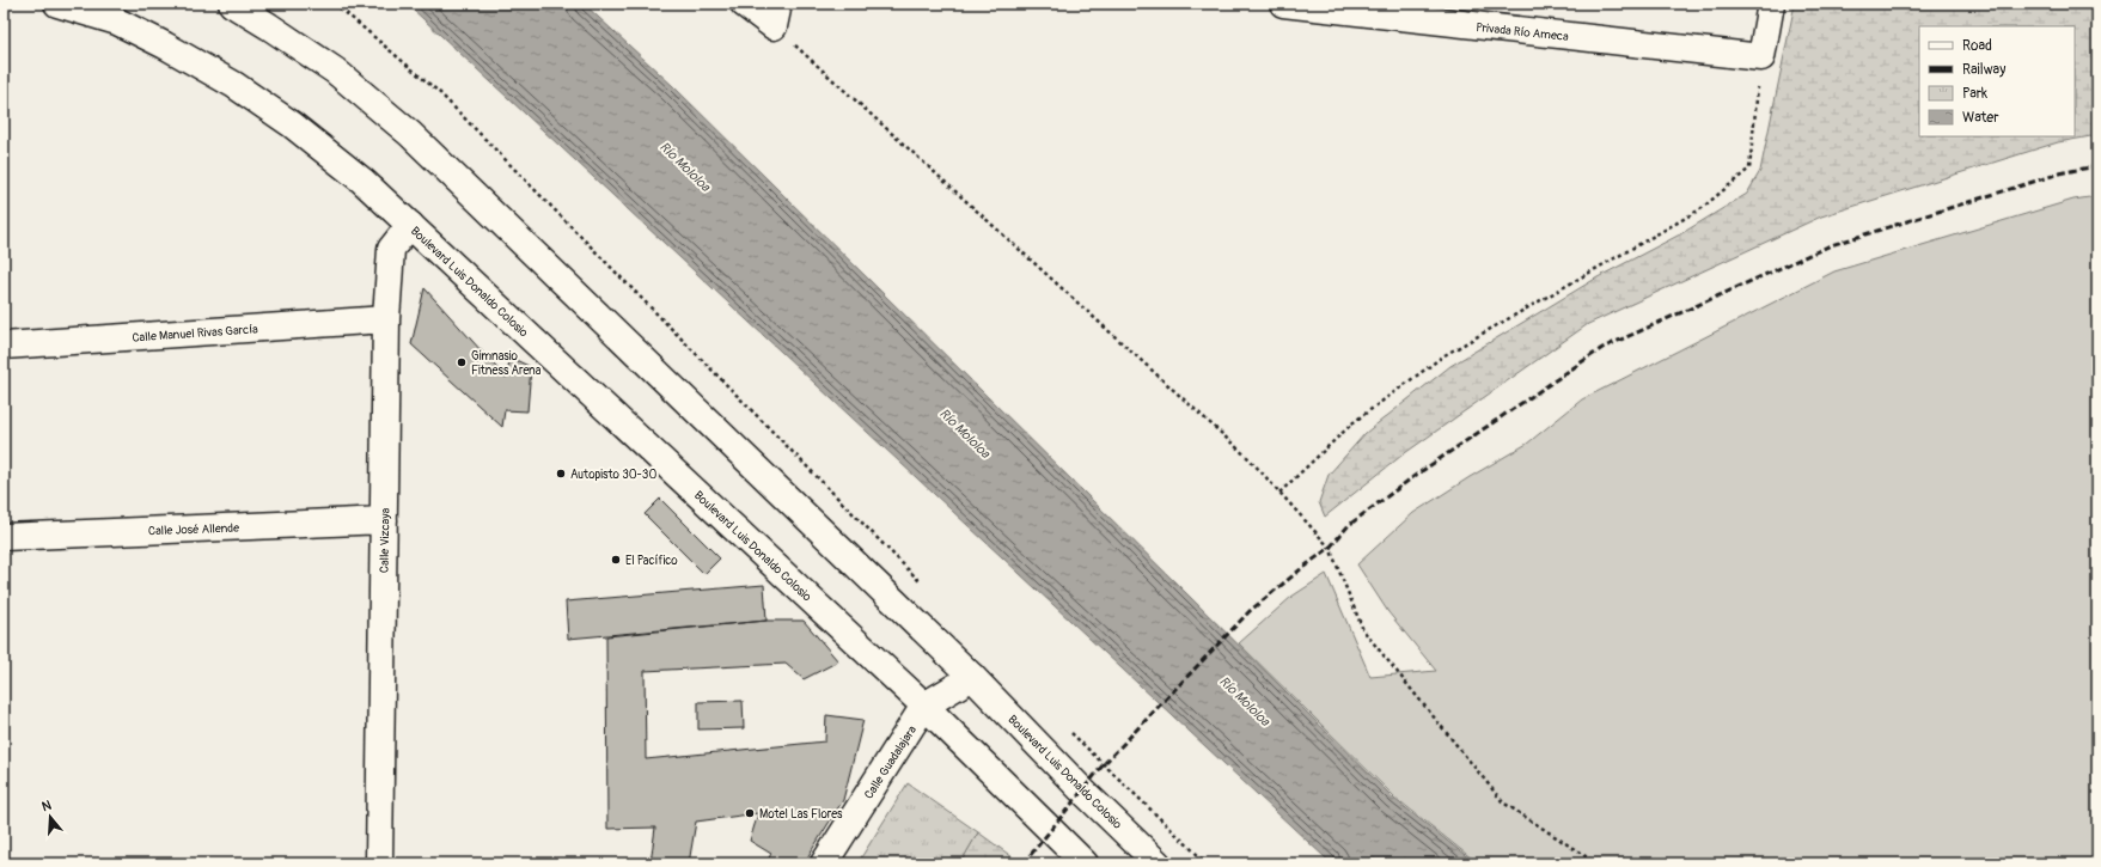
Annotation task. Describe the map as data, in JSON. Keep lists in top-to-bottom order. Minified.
{"streets":{"main road":["Privada Río Ameca","Boulevard Luis Donaldo Colosio","Calle Manuel Rivas García","Calle José Allende","Calle Vizcaya","Calle Guadalajara"]},"crossings":[["Boulevard Luis Donaldo Colosio","Calle Vizcaya"],["Boulevard Luis Donaldo Colosio","Calle Guadalajara"],["Calle Manuel Rivas García","Calle Vizcaya"],["Calle José Allende","Calle Vizcaya"]],"water":["Río Mololoa"],"places":["Gimnasio Fitness Arena","Autopisto 30-30","El Pacífico","Motel Las Flores"],"legend":["Road","Railway","Park","Water"],"north":"top"}
